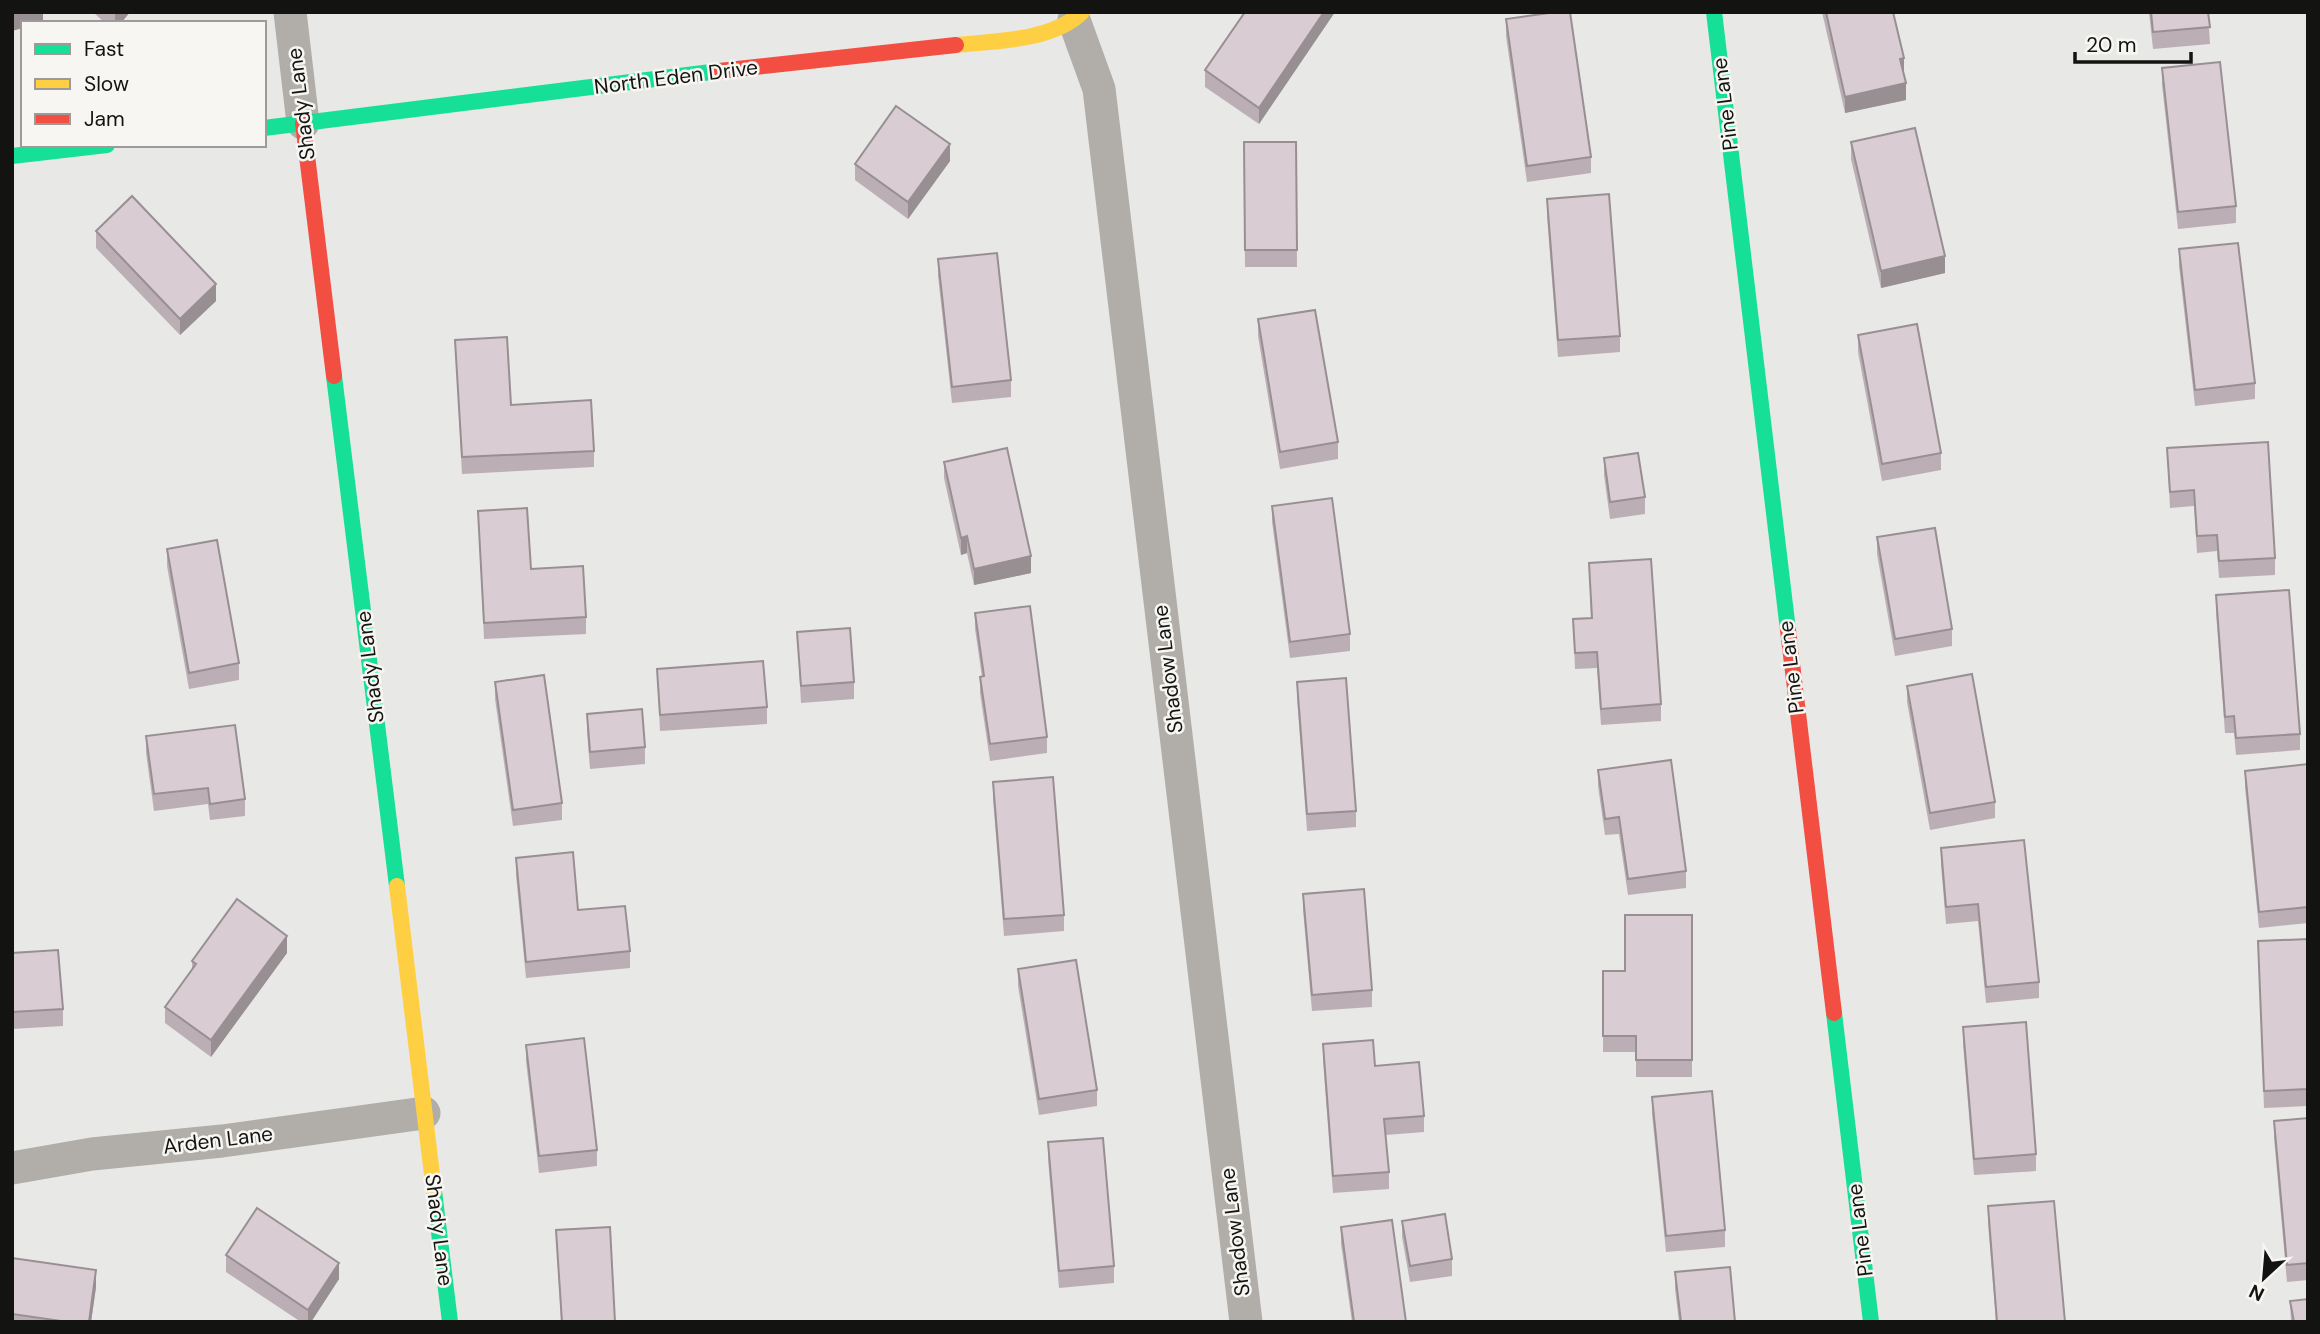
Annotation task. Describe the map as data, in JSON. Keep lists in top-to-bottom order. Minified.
{"streets":{"street":["North Eden Drive","Shady Lane","Pine Lane","Shadow Lane","Arden Lane"]},"crossings":[["North Eden Drive","Shady Lane"],["North Eden Drive","Shadow Lane"],["Shady Lane","Arden Lane"]],"legend":["Fast","Slow","Jam"],"scale_bar":"20 m","north":"bottom left"}
